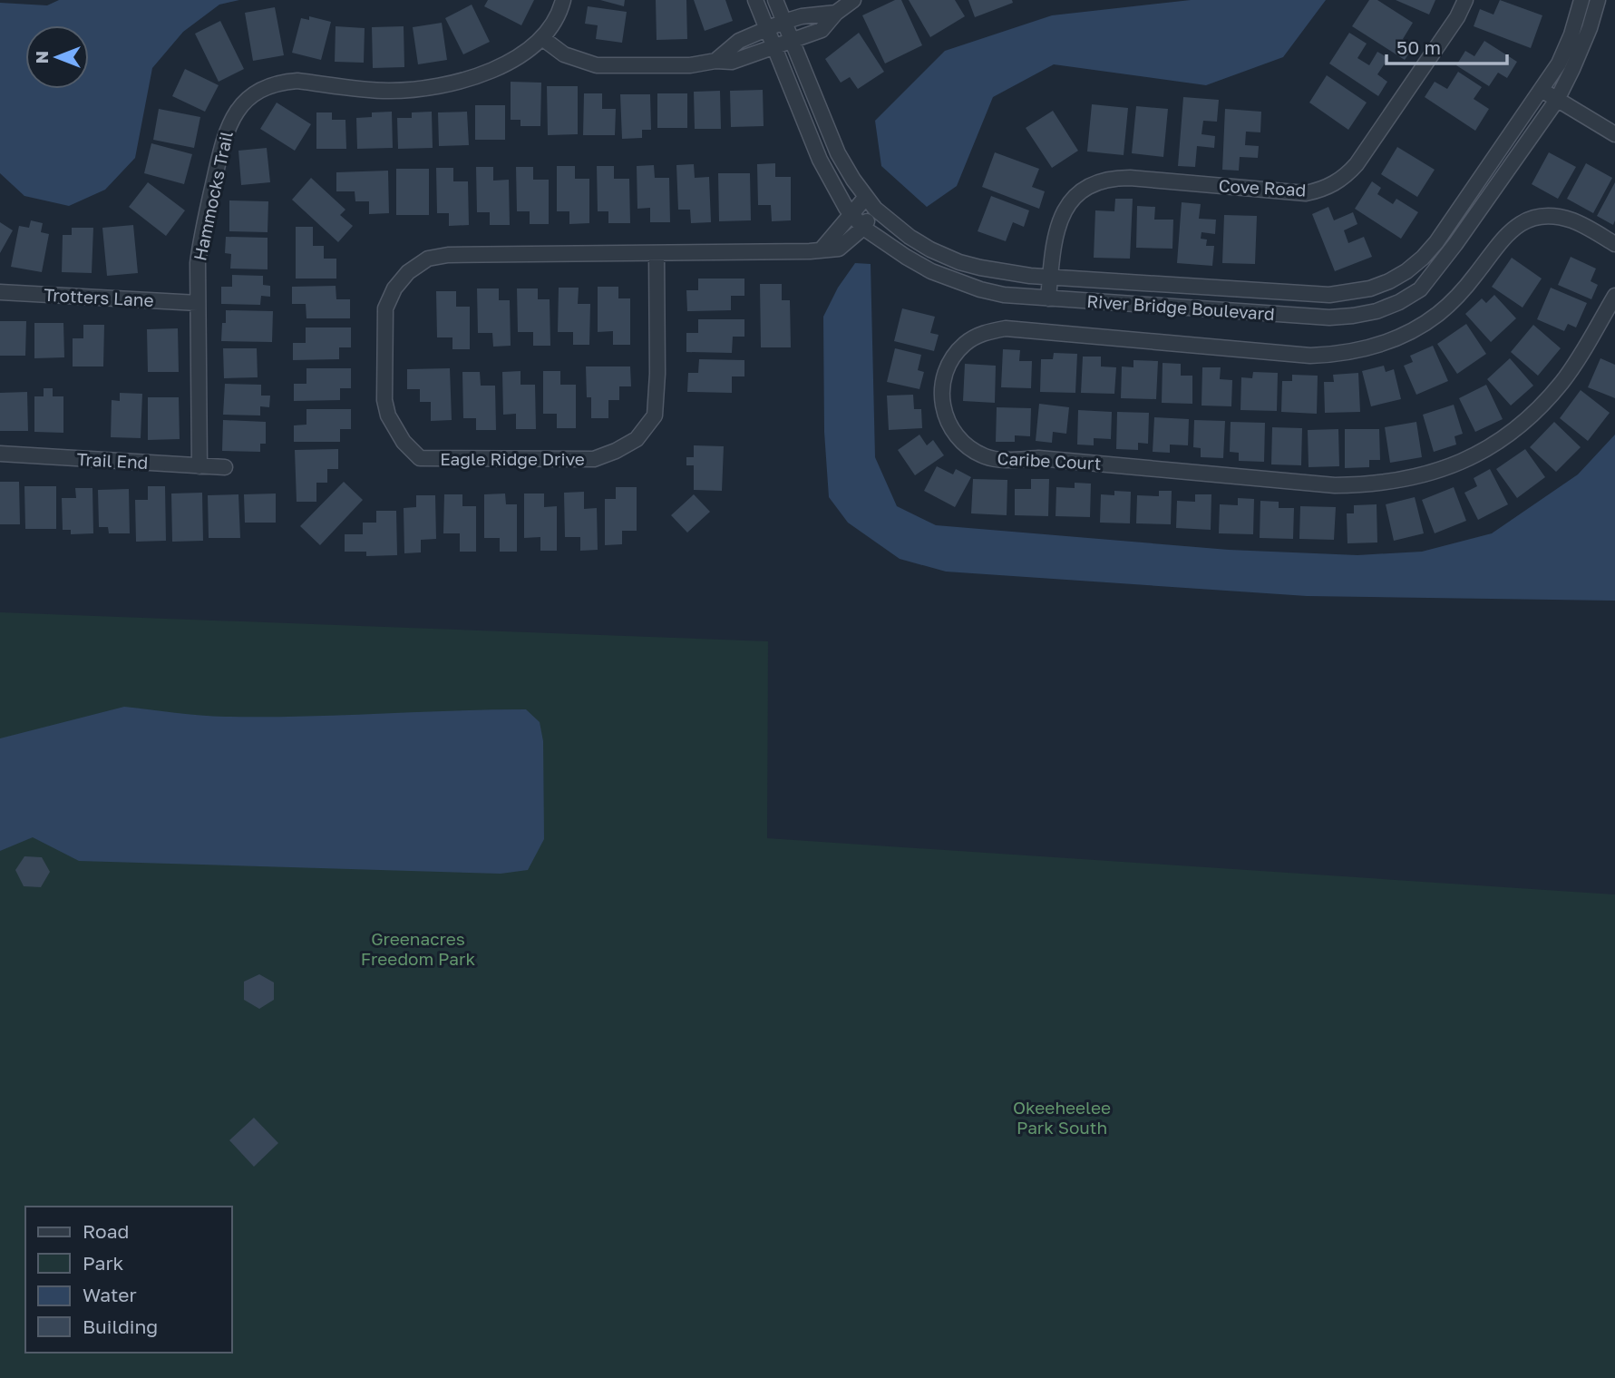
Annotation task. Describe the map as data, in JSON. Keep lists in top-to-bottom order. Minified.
{"streets":{"street":["Cove Road","Hammocks Trail","Trotters Lane","River Bridge Boulevard","Eagle Ridge Drive","Trail End","Caribe Court"]},"crossings":[["Cove Road","River Bridge Boulevard"],["Hammocks Trail","Trotters Lane"],["Hammocks Trail","Trail End"],["River Bridge Boulevard","Eagle Ridge Drive"]],"parks":["Greenacres Freedom Park","Okeeheelee Park South"],"legend":["Road","Park","Water","Building"],"scale_bar":"50 m","north":"left"}
